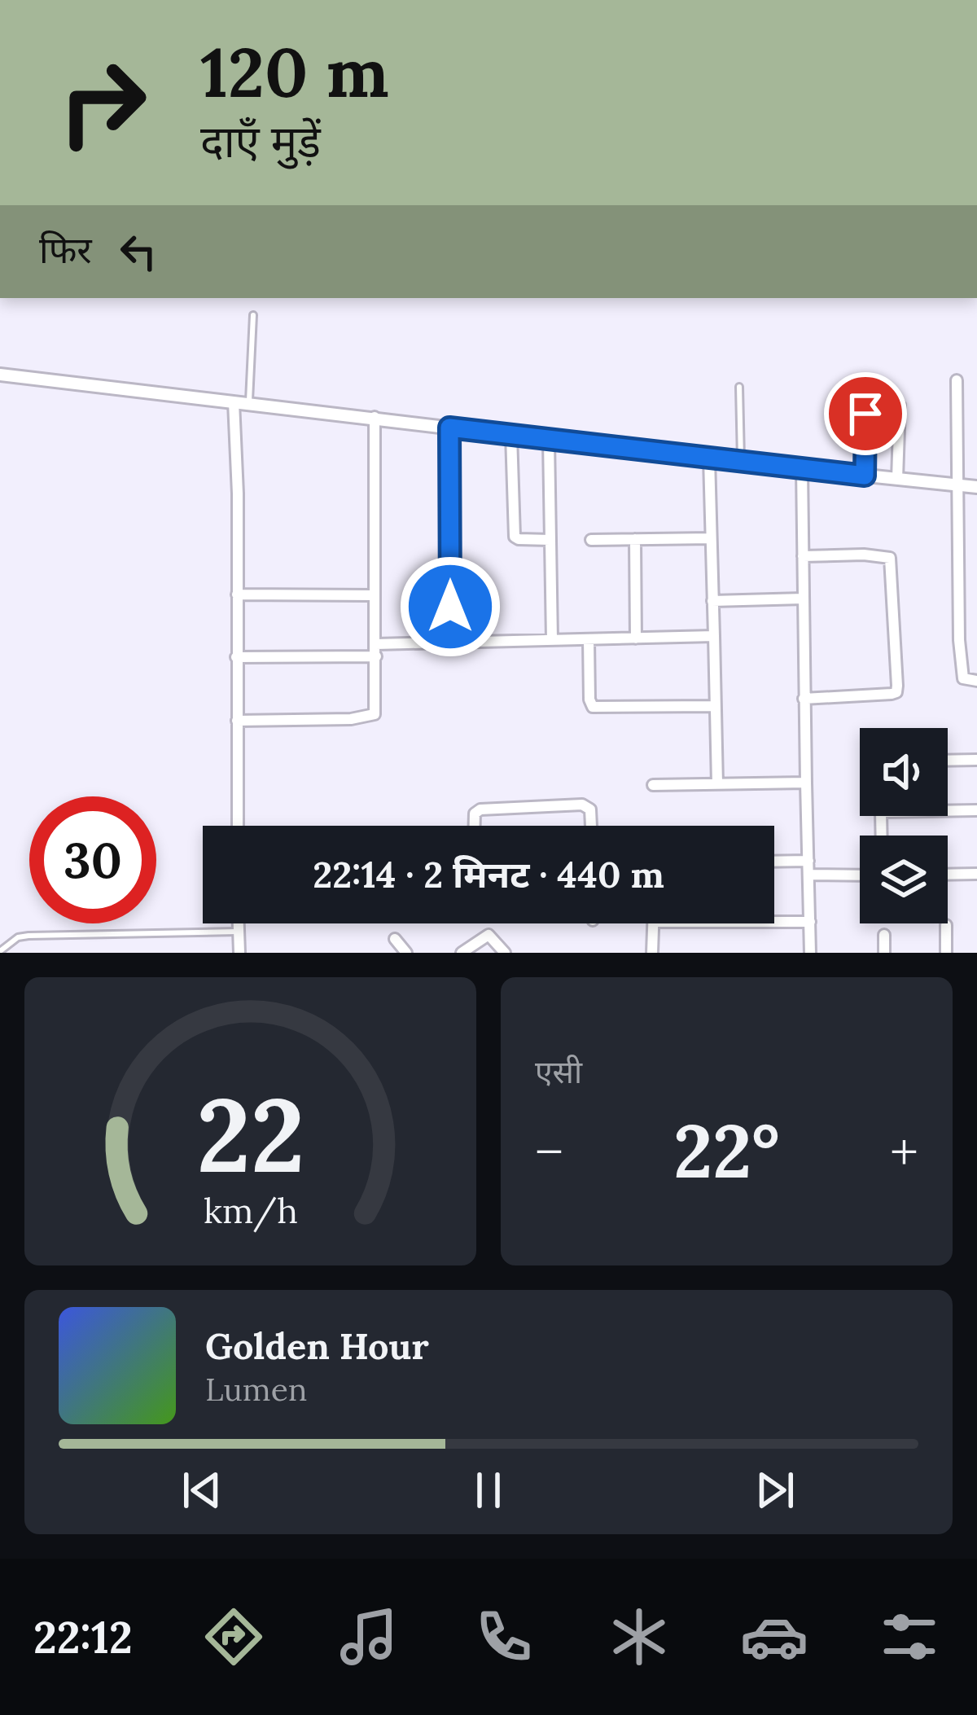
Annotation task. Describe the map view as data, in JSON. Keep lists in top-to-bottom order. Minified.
{"page":{"turn":["120 m","दाएँ मुड़ें"],"then":"फिर","limit":"30","trip":"22:14 · 2 मिनट · 440 m","tile":"एसी","heat":["−","22°","+"],"song":["Golden Hour","Lumen"],"tabs":"22:12","gauge":["22","km/h"]}}
